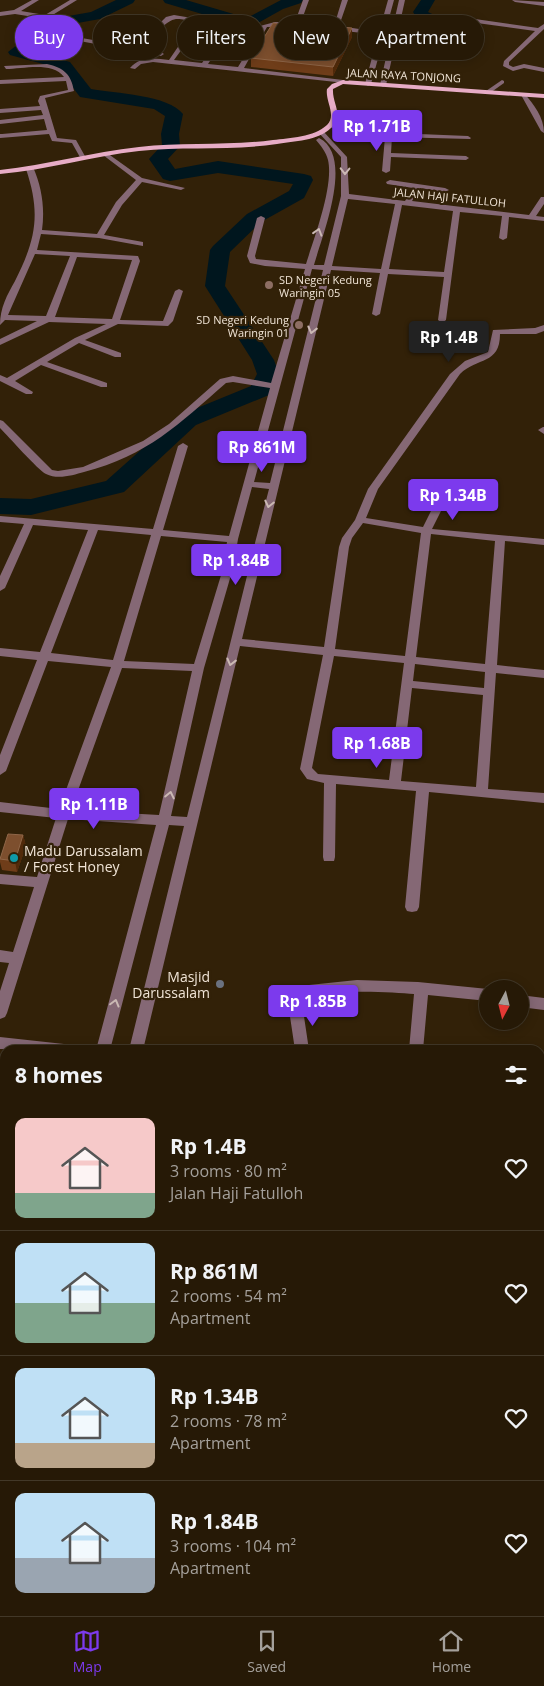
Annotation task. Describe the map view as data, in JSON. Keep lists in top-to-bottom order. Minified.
{"streets":{"main road":["JALAN RAYA TONJONG"],"street":["JALAN HAJI FATULLOH"]},"places":["SD Negeri Kedung Waringin 05","SD Negeri Kedung Waringin 01","Madu Darussalam / Forest Honey","Masjid Darussalam"],"north":"bottom","page":{"chip":["Buy","Rent","Filters","New","Apartment"],"price":["Rp 1.71B","Rp 1.4B","Rp 861M","Rp 1.34B","Rp 1.84B","Rp 1.68B","Rp 1.11B","Rp 1.85B"],"heading":"8 homes","list":[{"name":"Rp 1.4B","note":"3 rooms · 80 m² · Jalan Haji Fatulloh"},{"name":"Rp 861M","note":"2 rooms · 54 m² · Apartment"},{"name":"Rp 1.34B","note":"2 rooms · 78 m² · Apartment"},{"name":"Rp 1.84B","note":"3 rooms · 104 m² · Apartment"}],"tabs":["Map","Saved","Home"]}}
